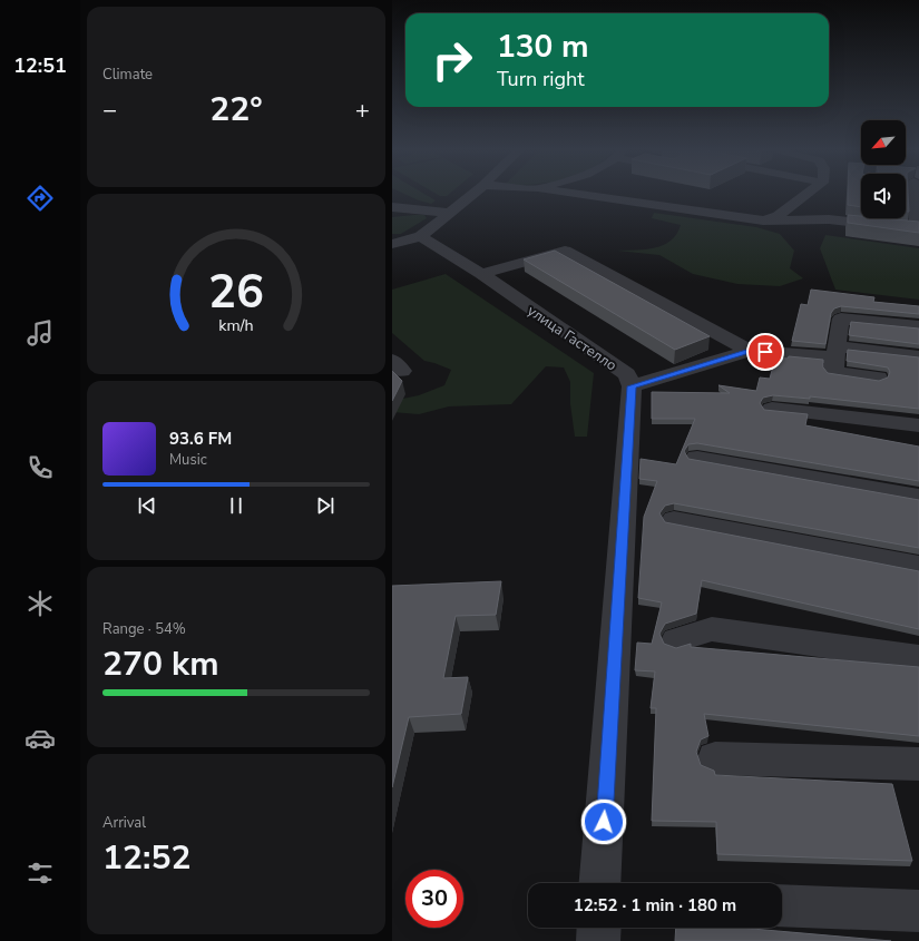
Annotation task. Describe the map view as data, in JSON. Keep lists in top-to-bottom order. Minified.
{"streets":{"street":["улица Гастелло"]},"north":"bottom left","page":{"tabs":"12:51","tile":["Climate",["Range · 54%","270 km"],["Arrival","12:52"]],"turn":["130 m","Turn right"],"heat":["−","22°","+"],"song":["93.6 FM","Music"],"limit":"30","trip":"12:52 · 1 min · 180 m","gauge":["26","km/h"]}}
